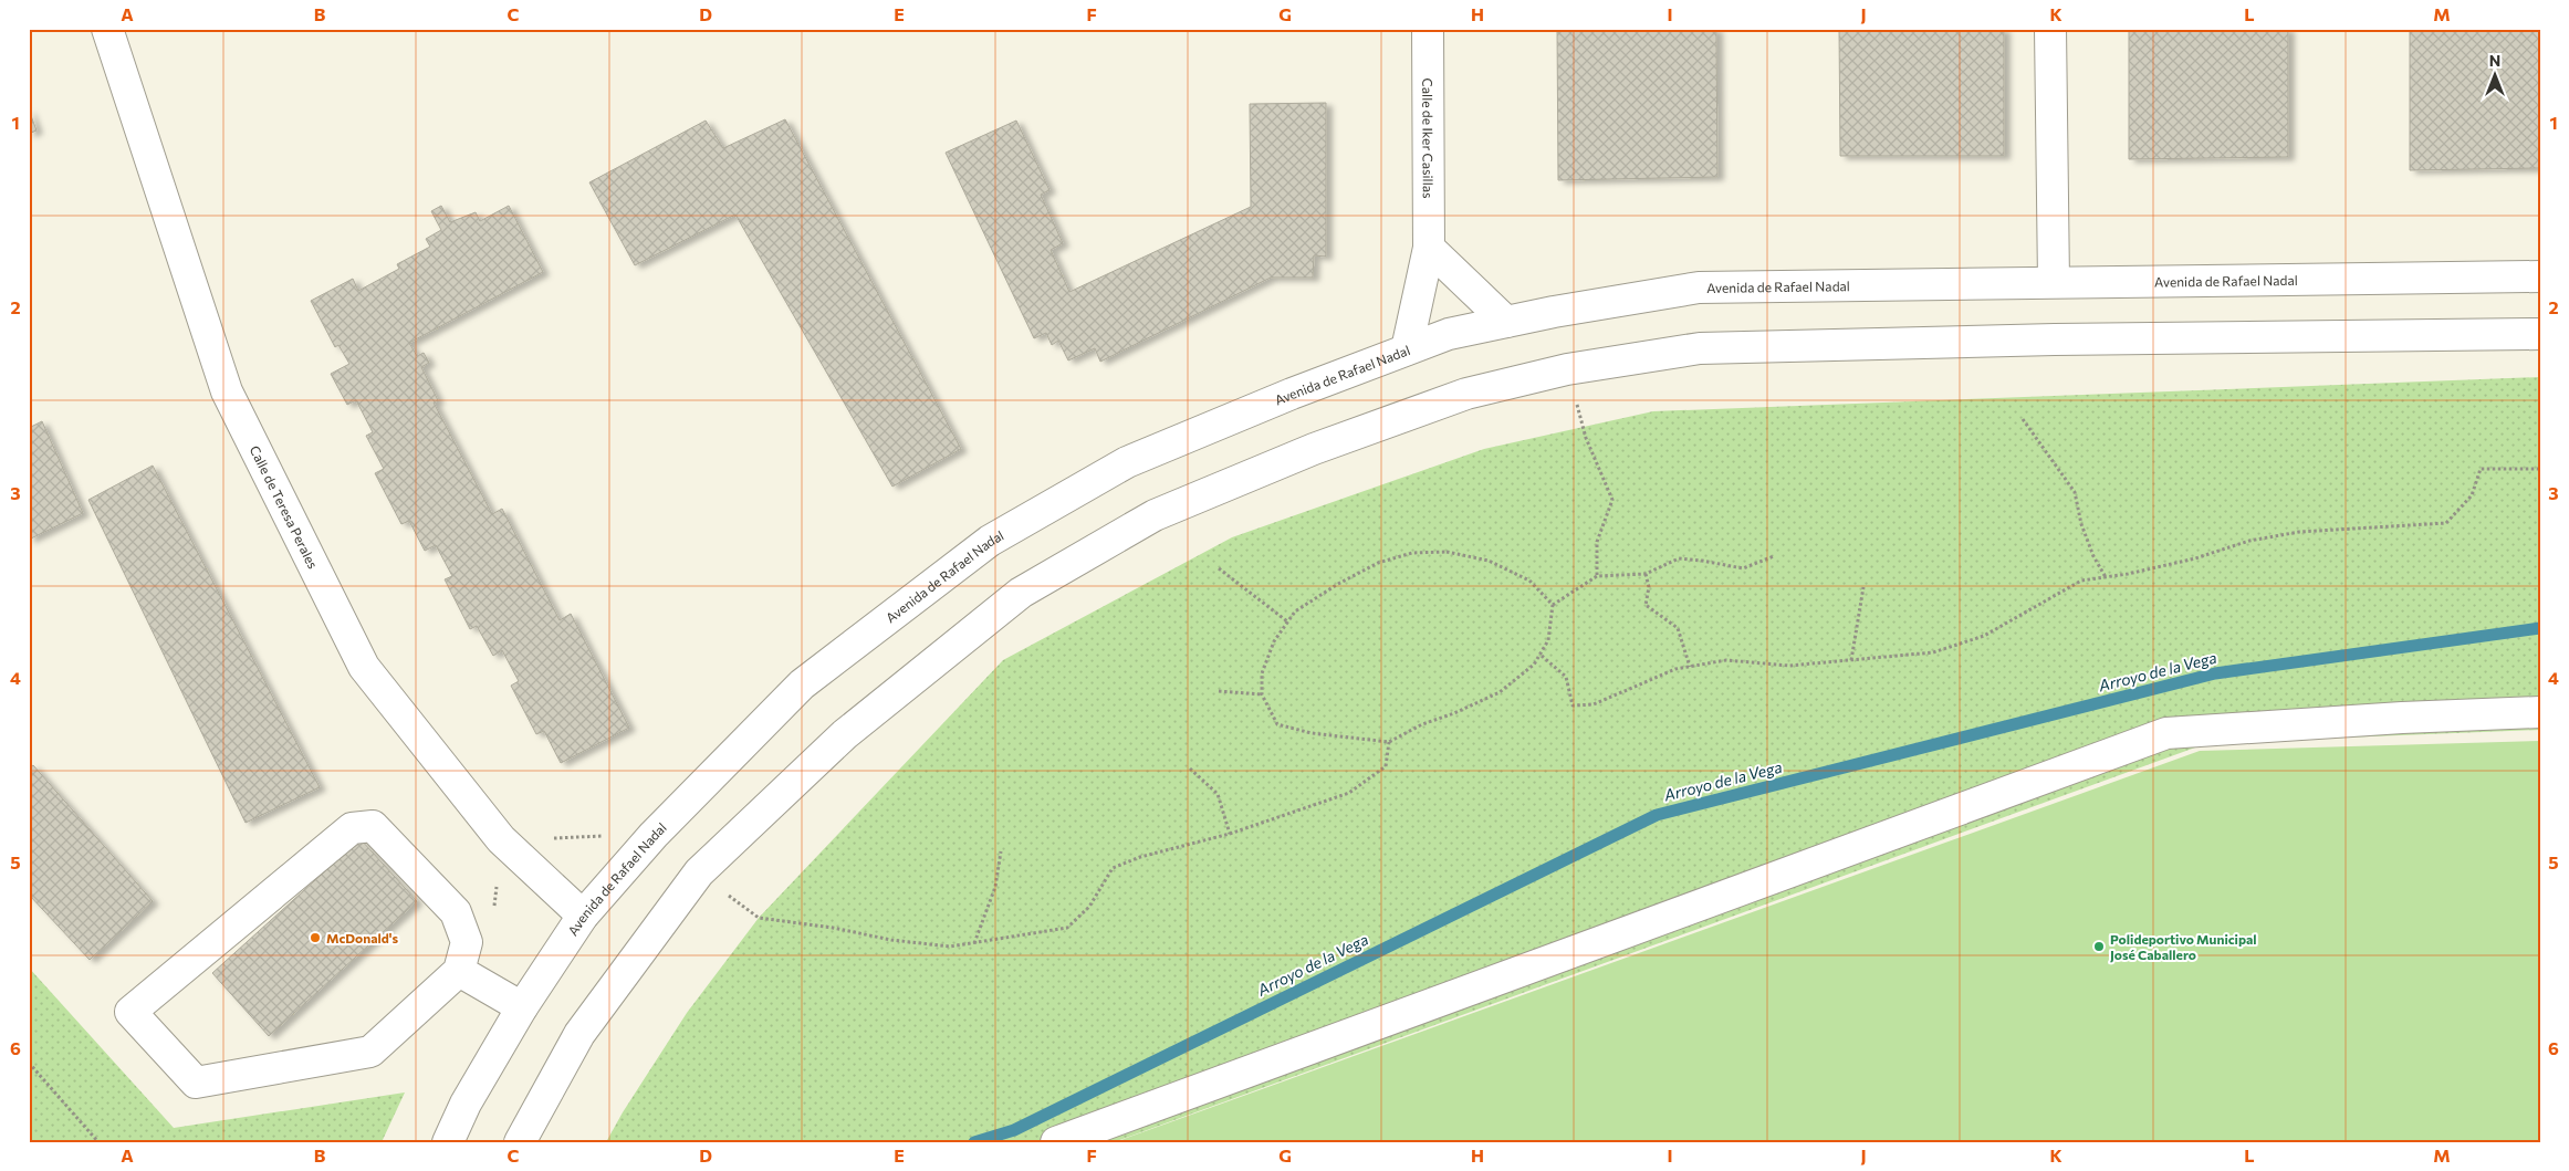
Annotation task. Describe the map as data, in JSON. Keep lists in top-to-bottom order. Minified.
{"streets":{"street":["Calle de Iker Casillas","Avenida de Rafael Nadal","Calle de Teresa Perales"]},"crossings":[["Calle de Iker Casillas","Avenida de Rafael Nadal"],["Avenida de Rafael Nadal","Calle de Teresa Perales"]],"water":["Arroyo de la Vega"],"places":["McDonald's","Polideportivo Municipal José Caballero"],"north":"top","grid":{"columns":["A","B","C","D","E","F","G","H","I","J","K","L","M"],"rows":["1","2","3","4","5","6"]}}
